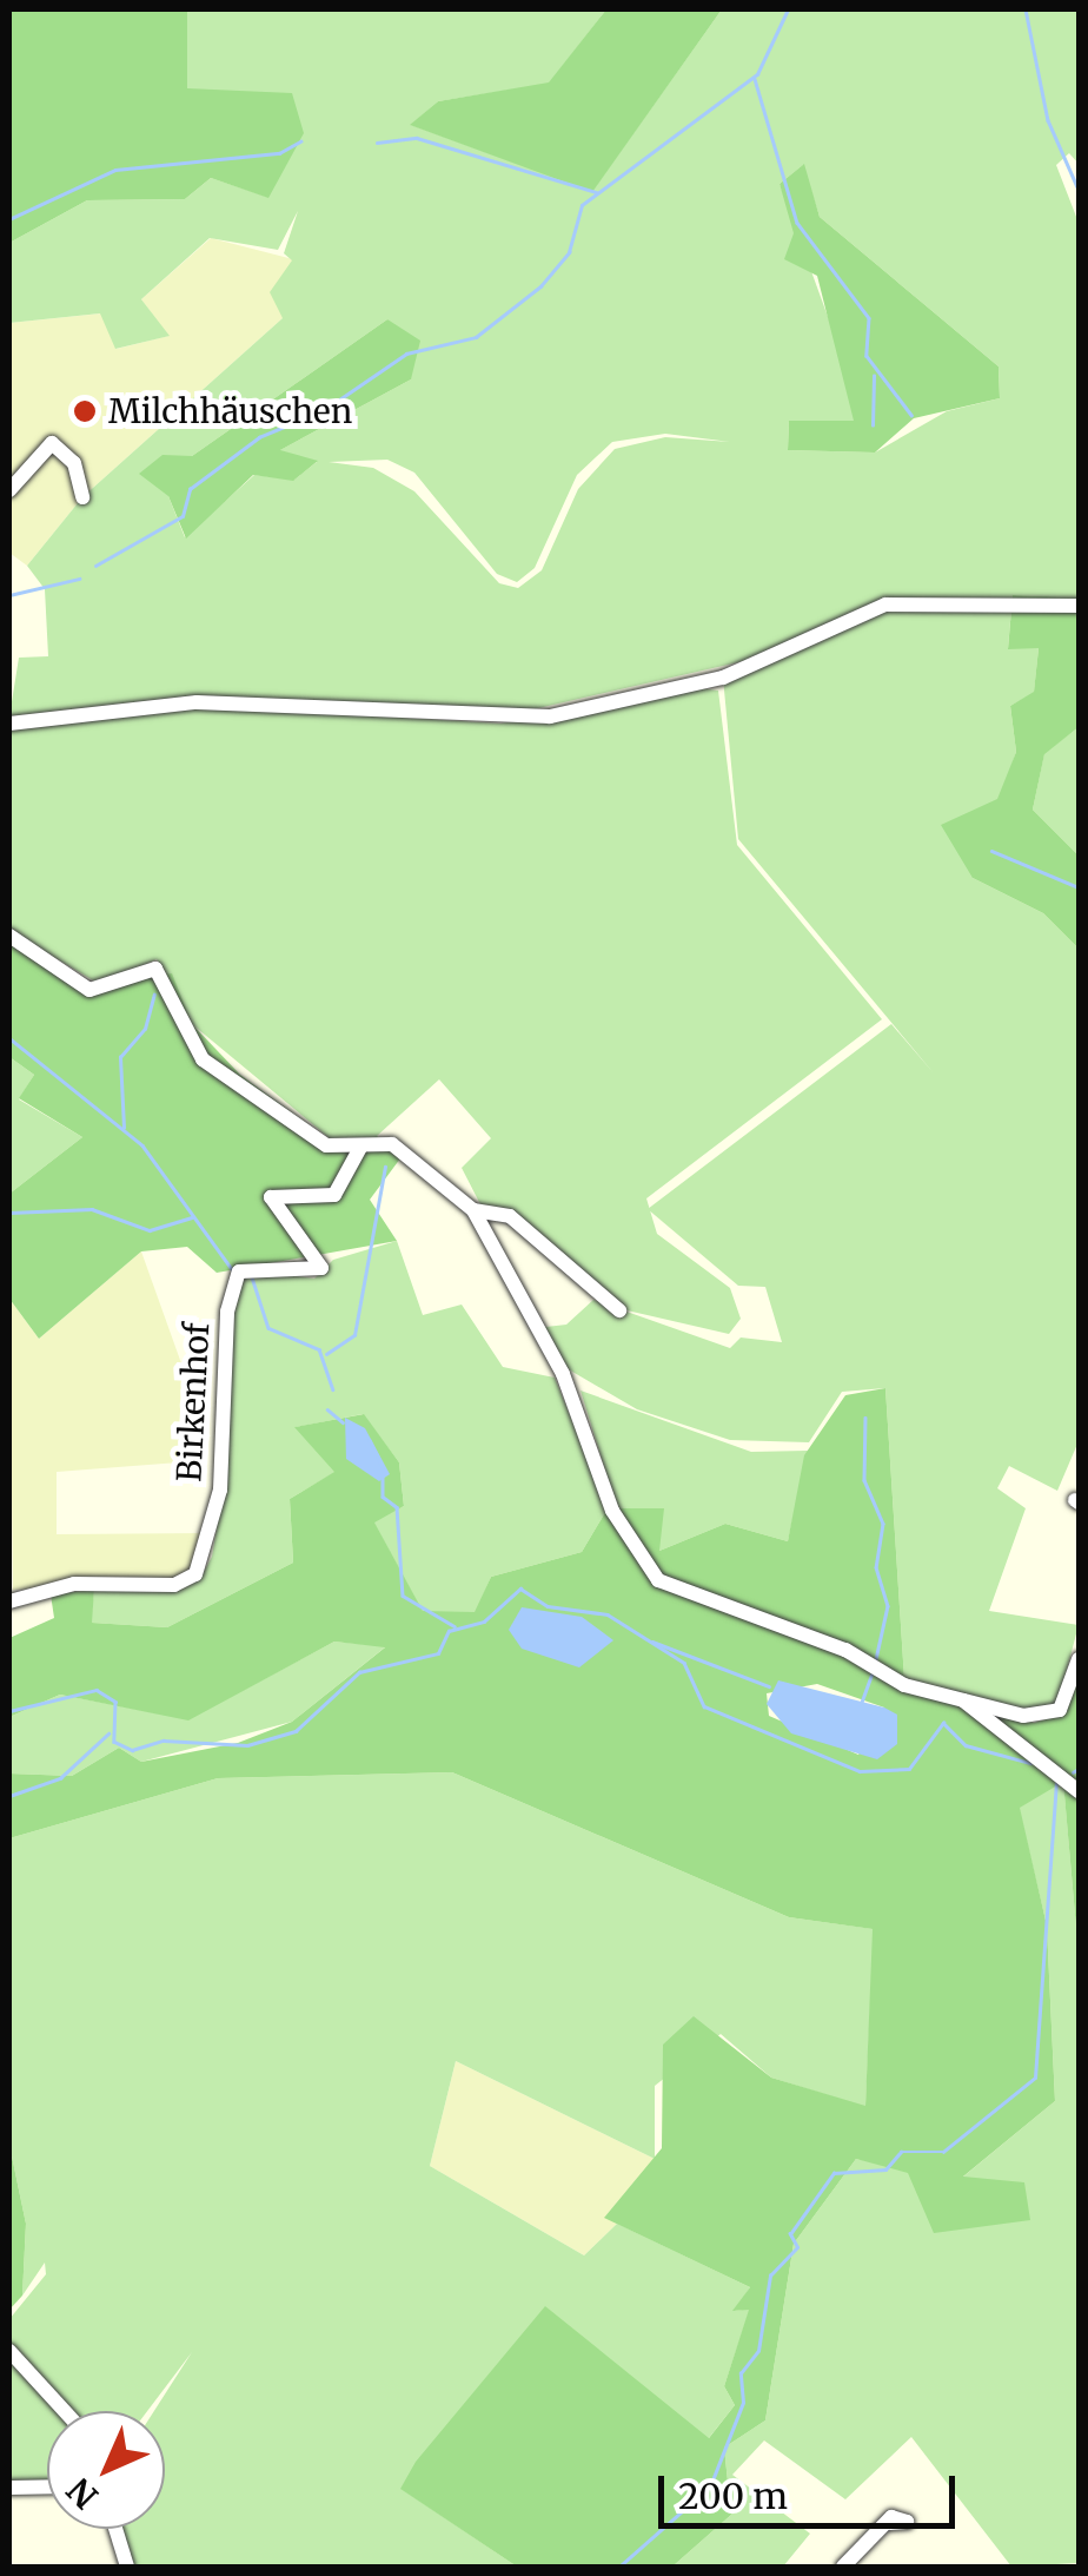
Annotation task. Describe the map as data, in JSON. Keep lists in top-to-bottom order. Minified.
{"streets":{"street":["Birkenhof"]},"places":["Milchhäuschen"],"scale_bar":"200 m","north":"bottom left"}
